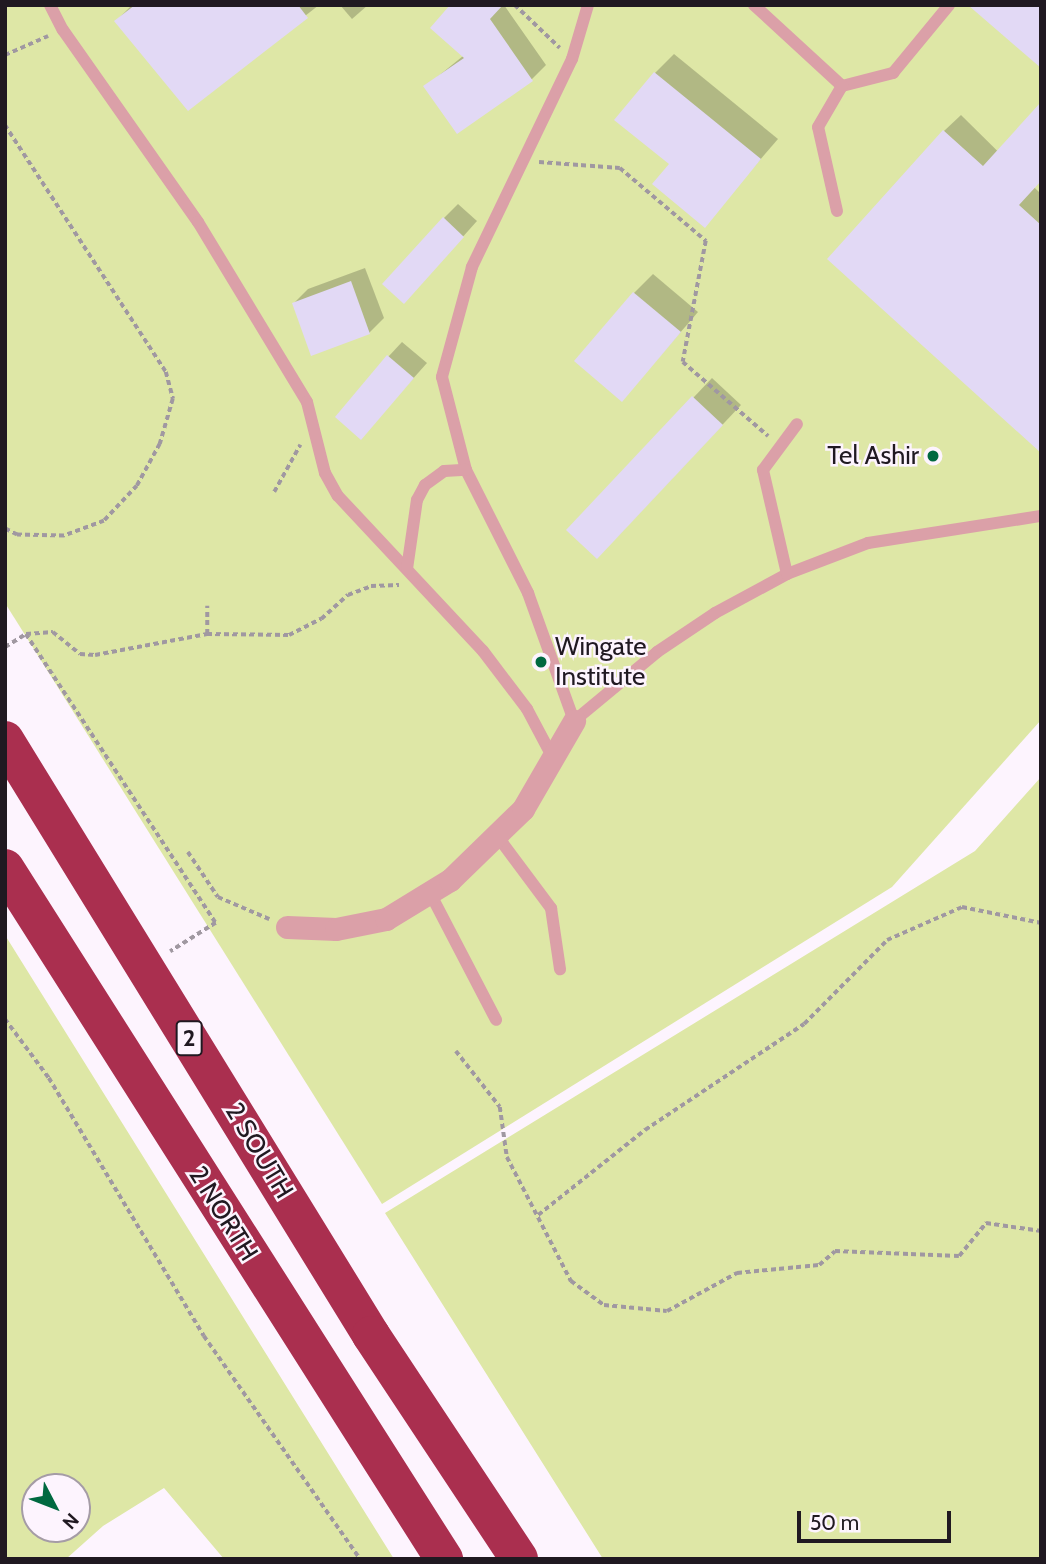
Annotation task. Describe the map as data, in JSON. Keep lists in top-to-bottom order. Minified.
{"streets":{"highway":["2","2 SOUTH","2 NORTH"]},"places":["Tel Ashir","Wingate Institute"],"scale_bar":"50 m","north":"bottom right"}
